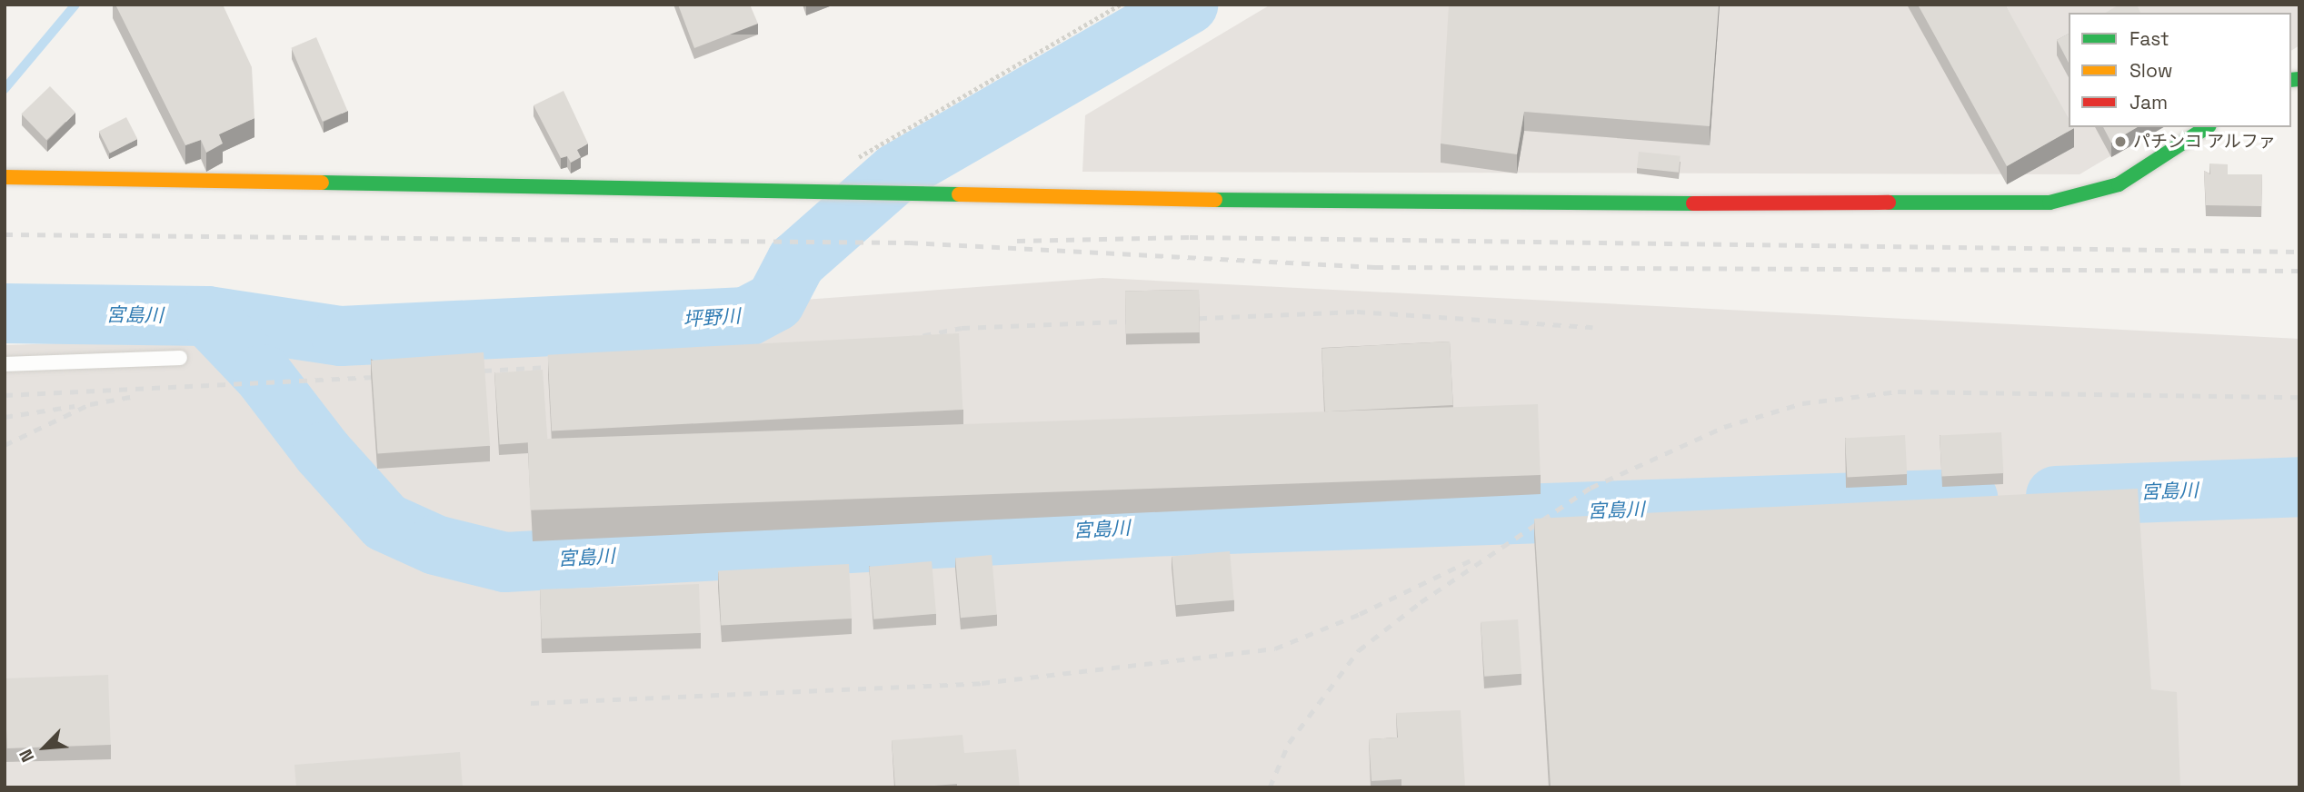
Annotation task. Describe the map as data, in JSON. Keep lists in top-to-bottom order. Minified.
{"water":["宮島川","坪野川"],"places":["パチンコ アルファ"],"legend":["Fast","Slow","Jam"],"north":"bottom left"}
